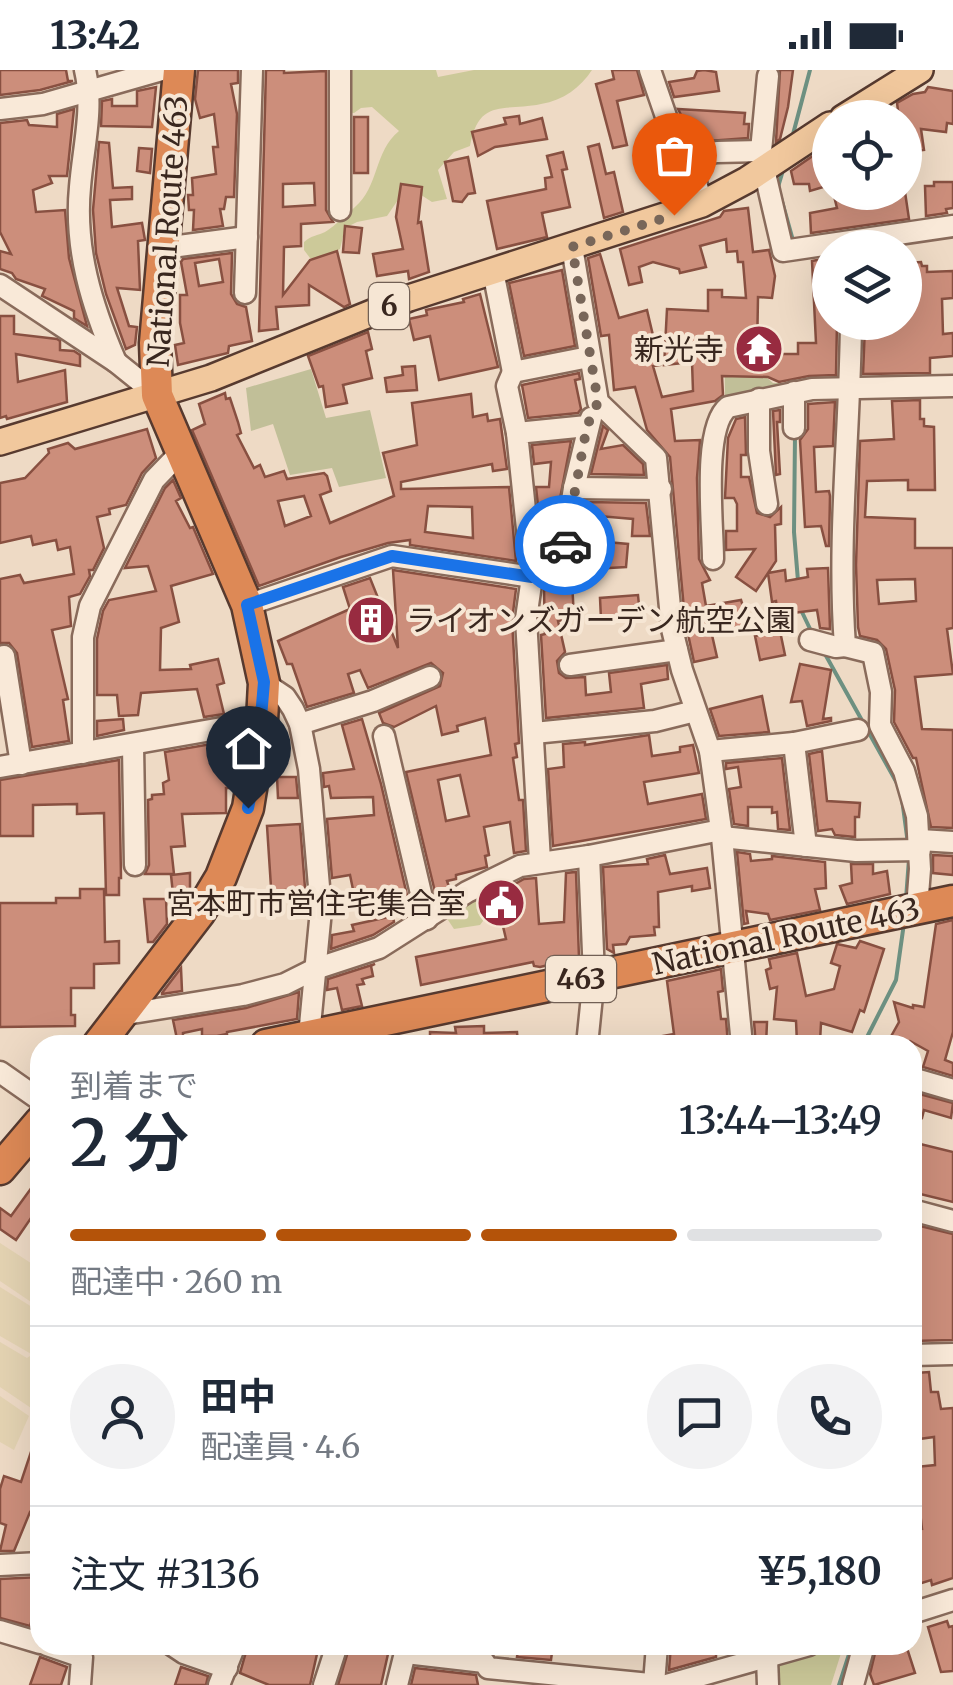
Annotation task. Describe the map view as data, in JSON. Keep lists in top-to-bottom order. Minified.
{"streets":{"highway":["National Route 463","463"],"main road":["6"]},"crossings":[["National Route 463","6"]],"places":{"temple":["新光寺"],"building":["ライオンズガーデン航空公園"],"public building":["宮本町市営住宅集合室"]},"page":{"status":"13:42","heading":["2 分","到着まで","13:44–13:49"],"panel":["田中","配達員 · 4.6","注文 #3136","¥5,180"],"bar":"配達中 · 260 m"}}
